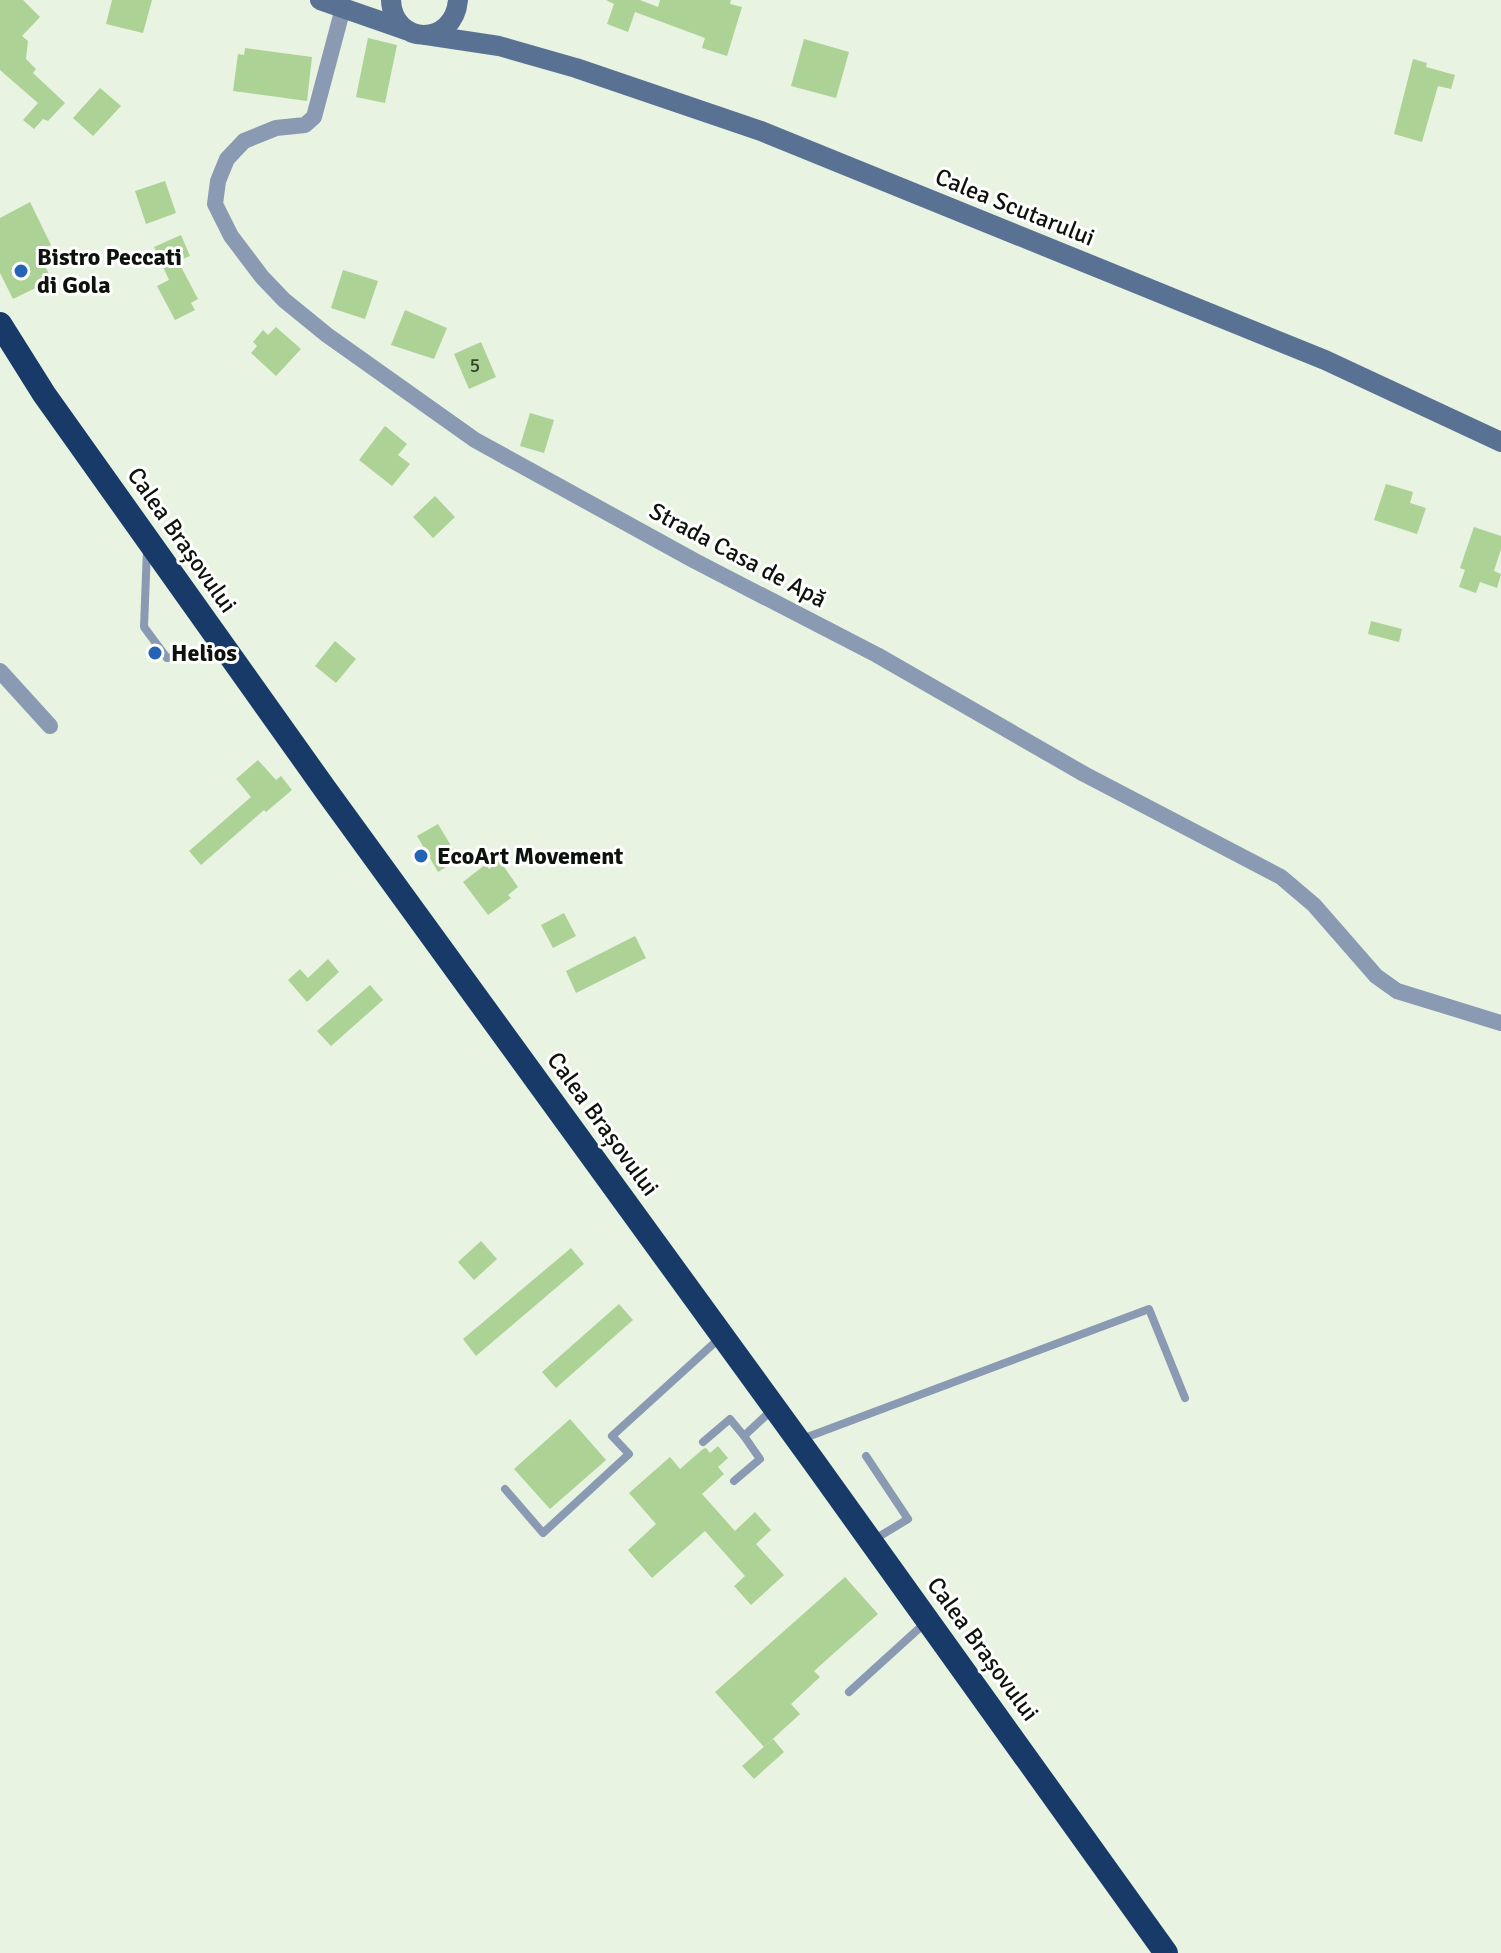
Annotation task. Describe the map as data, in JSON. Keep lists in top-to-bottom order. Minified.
{"streets":{"highway":["Calea Brașovului"],"main road":["Calea Scutarului"],"street":["Strada Casa de Apă"]},"crossings":[["Calea Scutarului","Strada Casa de Apă"]],"places":["Bistro Peccati di Gola","Helios","EcoArt Movement"],"house_numbers":["5"]}
